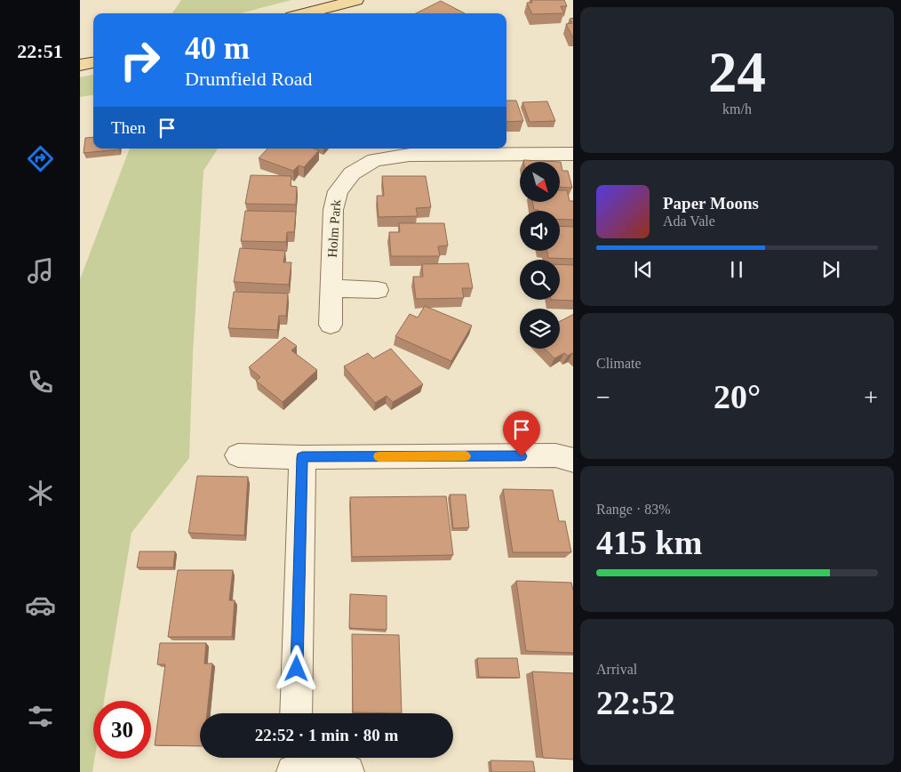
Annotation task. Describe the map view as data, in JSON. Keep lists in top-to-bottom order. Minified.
{"streets":{"street":["Holm Park"]},"north":"bottom right","page":{"tabs":"22:51","tile":[["24","km/h"],"Climate",["Range · 83%","415 km"],["Arrival","22:52"]],"turn":["40 m","Drumfield Road"],"then":"Then","song":["Paper Moons","Ada Vale"],"heat":["−","20°","+"],"limit":"30","trip":"22:52 · 1 min · 80 m"}}
